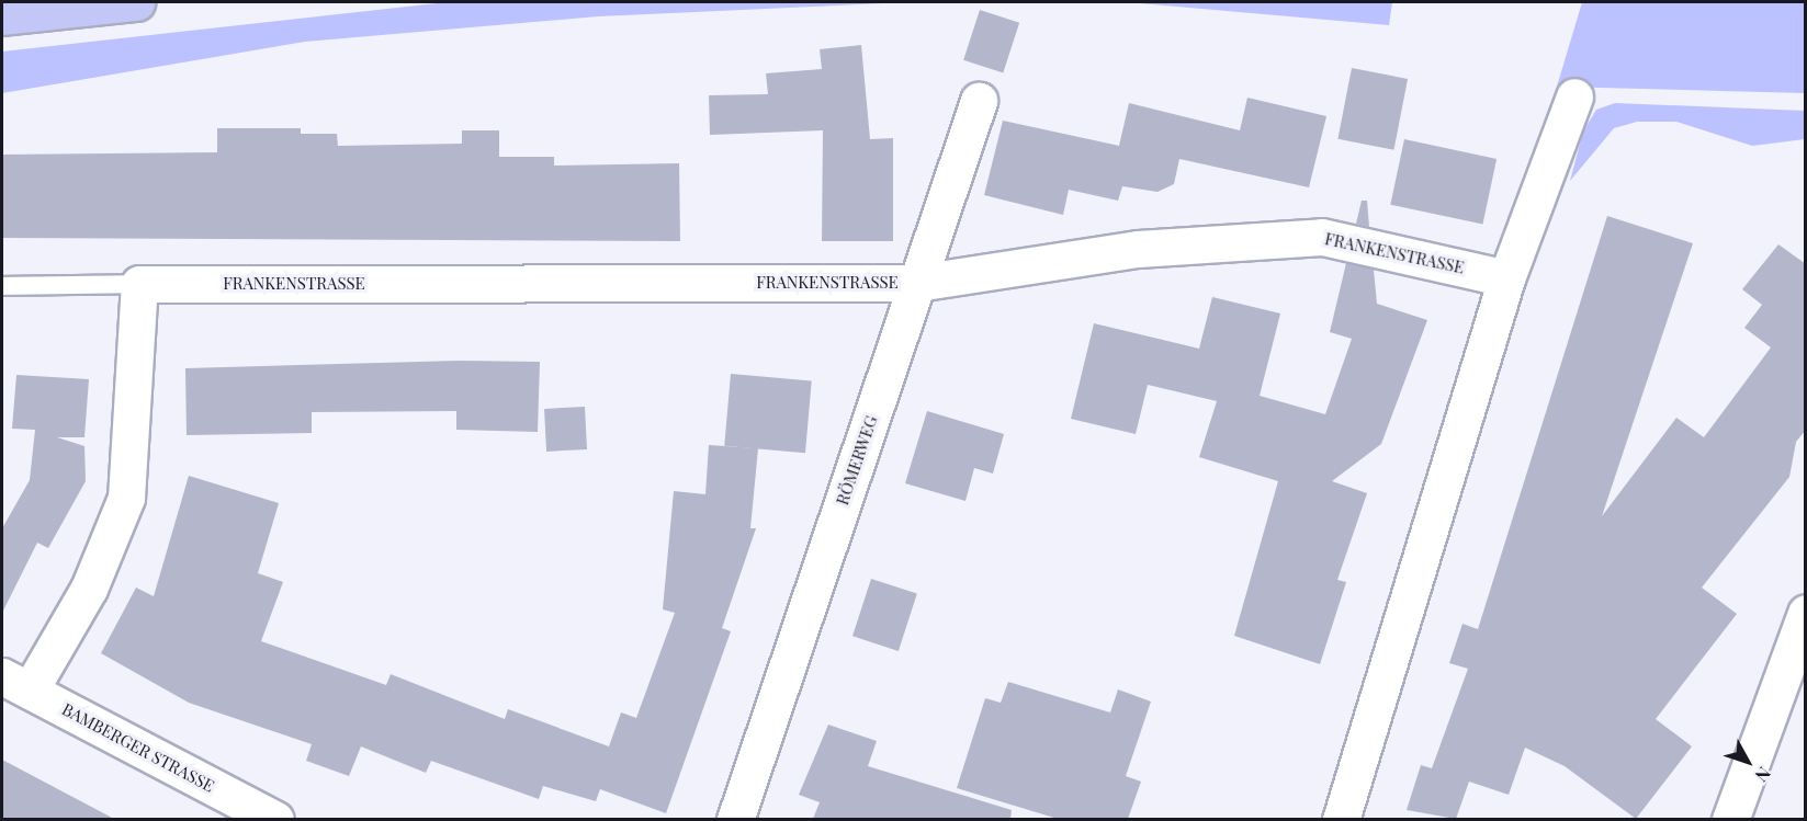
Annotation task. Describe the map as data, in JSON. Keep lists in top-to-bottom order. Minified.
{"streets":{"street":["FRANKENSTRASSE","RÖMERWEG","BAMBERGER STRASSE"]},"crossings":[["FRANKENSTRASSE","RÖMERWEG"]],"north":"bottom right"}
